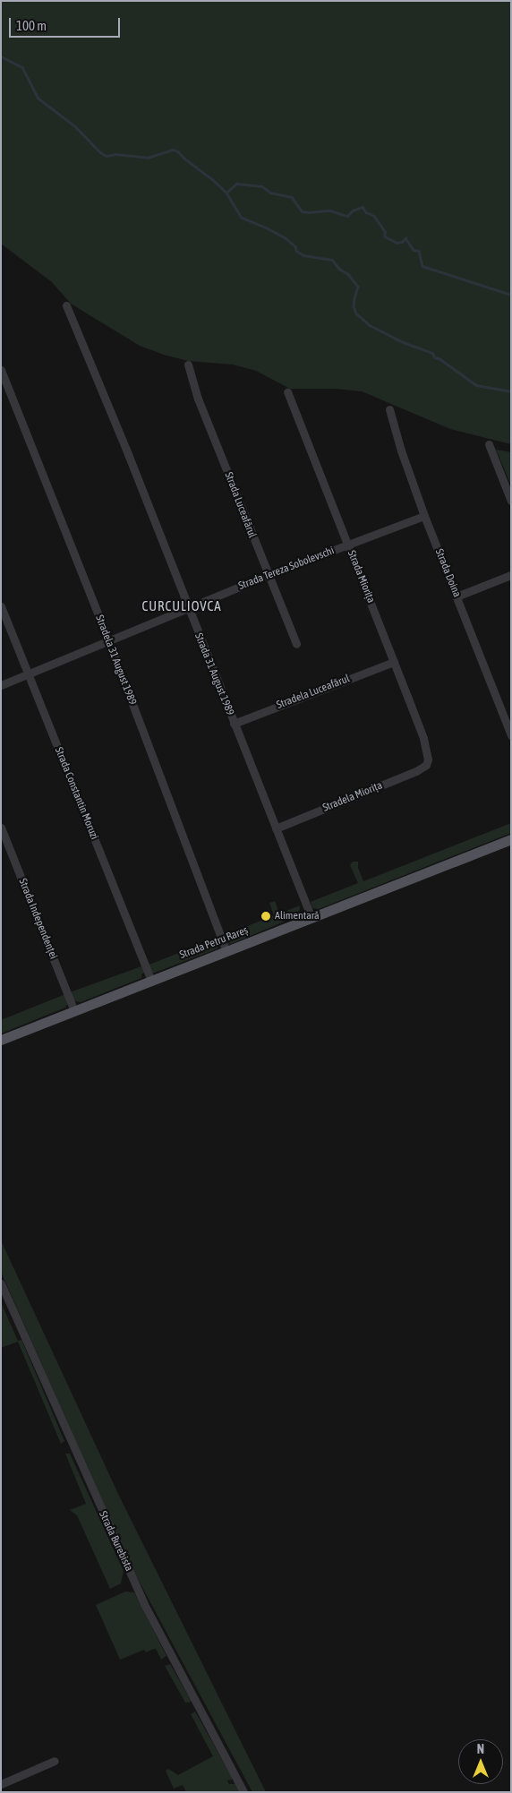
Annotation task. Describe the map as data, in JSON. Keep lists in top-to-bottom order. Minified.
{"streets":{"main road":["Strada Petru Rareș"],"street":["Strada Luceafărul","Strada Tereza Sobolevschi","Strada Doina","Strada Miorița","Stradela 31 August 1989","Strada 31 August 1989","Stradela Luceafărul","Strada Constantin Moruzi","Stradela Miorița","Strada Independenței","Strada Burebista"]},"crossings":[["Strada Luceafărul","Strada Tereza Sobolevschi"],["Strada Tereza Sobolevschi","Strada Doina"],["Strada Tereza Sobolevschi","Strada Miorița"],["Strada Tereza Sobolevschi","Stradela 31 August 1989"],["Strada Tereza Sobolevschi","Strada 31 August 1989"],["Strada Tereza Sobolevschi","Strada Constantin Moruzi"],["Strada Miorița","Stradela Luceafărul"],["Strada Miorița","Stradela Miorița"],["Stradela 31 August 1989","Strada Petru Rareș"],["Strada 31 August 1989","Stradela Luceafărul"],["Strada 31 August 1989","Stradela Miorița"],["Strada 31 August 1989","Strada Petru Rareș"],["Strada Constantin Moruzi","Strada Petru Rareș"],["Strada Independenței","Strada Petru Rareș"]],"districts":["CURCULIOVCA"],"places":["Alimentară"],"scale_bar":"100 m","north":"top"}
